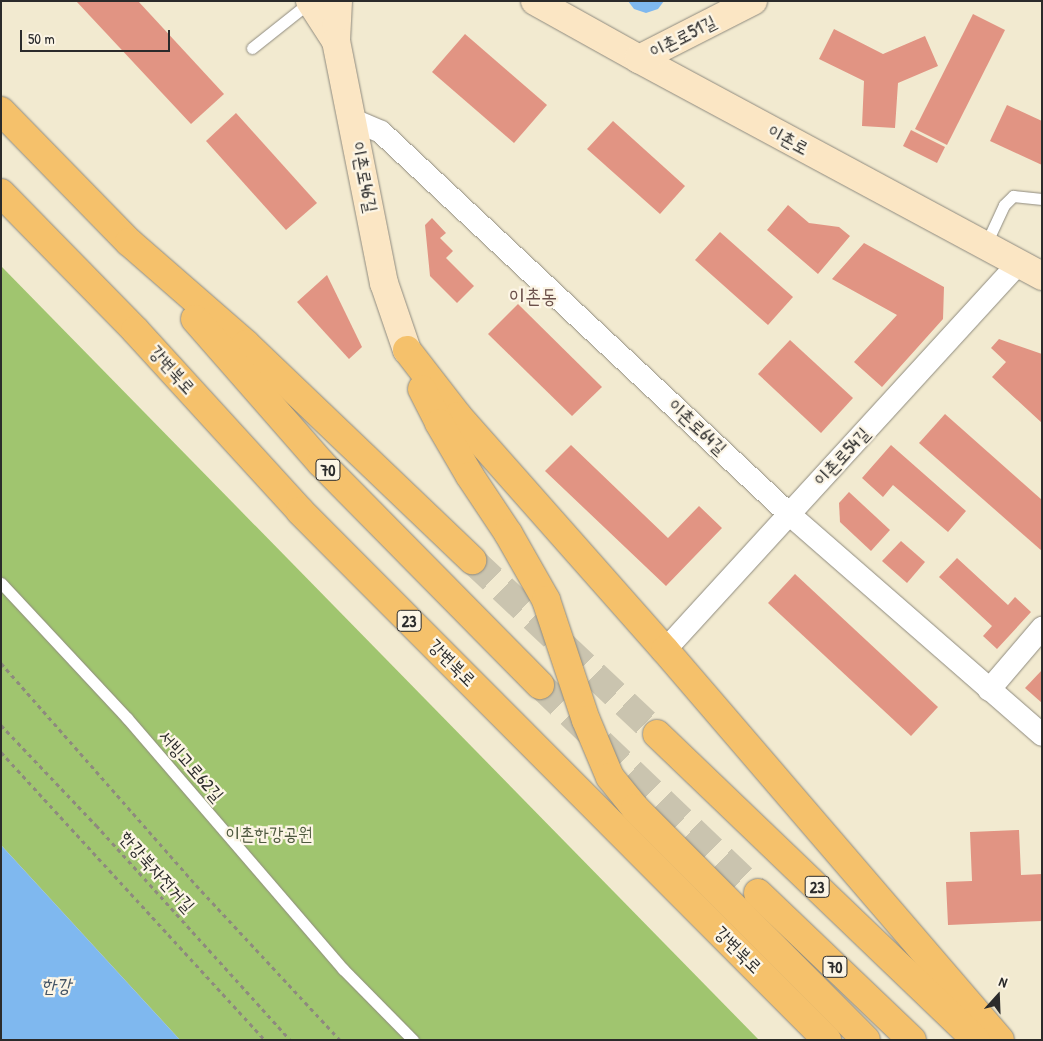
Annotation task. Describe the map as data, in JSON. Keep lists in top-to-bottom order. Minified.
{"streets":{"highway":["강변북로","70","23"],"street":["이촌로51길","이촌로","이촌로46길","이촌로64길","이촌로54길"],"lane":["서빙고로62길"],"path":["한강북자전거길"]},"crossings":[["이촌로51길","이촌로"],["이촌로","이촌로54길"],["이촌로46길","이촌로64길"],["이촌로64길","이촌로54길"]],"districts":["이촌동"],"water":["한강"],"parks":["이촌한강공원"],"scale_bar":"50 m","north":"top"}
